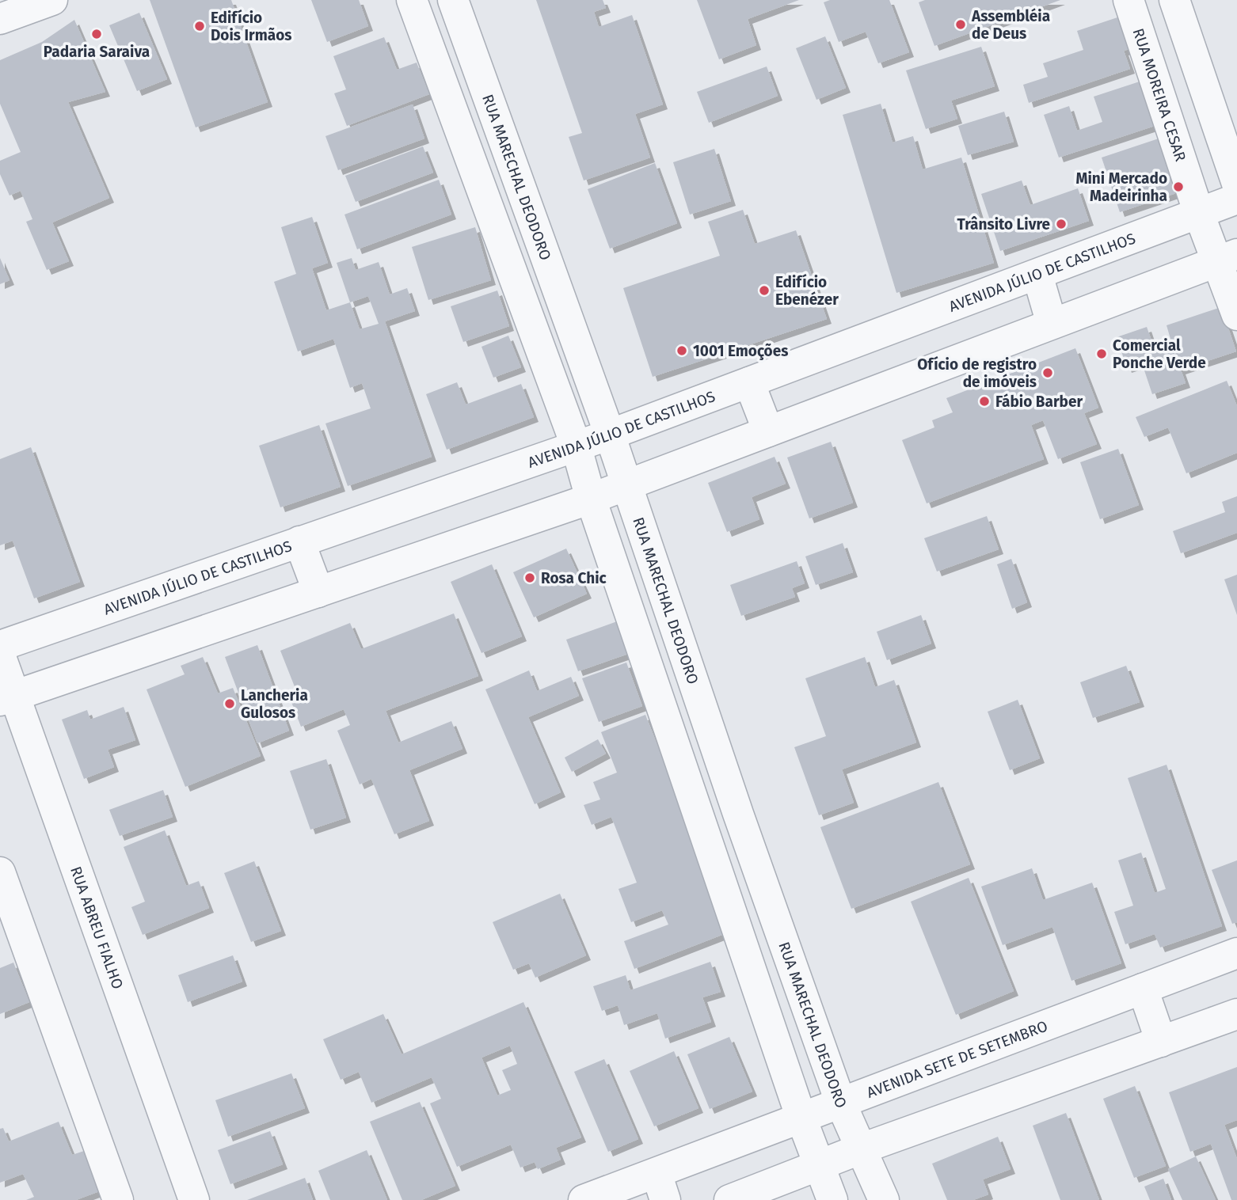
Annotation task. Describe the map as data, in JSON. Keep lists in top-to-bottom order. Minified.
{"streets":{"street":["RUA MOREIRA CESAR","RUA MARECHAL DEODORO","AVENIDA JÚLIO DE CASTILHOS","RUA ABREU FIALHO","AVENIDA SETE DE SETEMBRO"]},"crossings":[["RUA MOREIRA CESAR","AVENIDA JÚLIO DE CASTILHOS"],["RUA MARECHAL DEODORO","AVENIDA JÚLIO DE CASTILHOS"],["RUA MARECHAL DEODORO","AVENIDA SETE DE SETEMBRO"]],"places":["Assembléia de Deus","Edifício Dois Irmãos","Padaria Saraiva","Mini Mercado Madeirinha","Trânsito Livre","Edifício Ebenézer","1001 Emoções","Comercial Ponche Verde","Ofício de registro de imóveis","Fábio Barber","Rosa Chic","Lancheria Gulosos"]}
